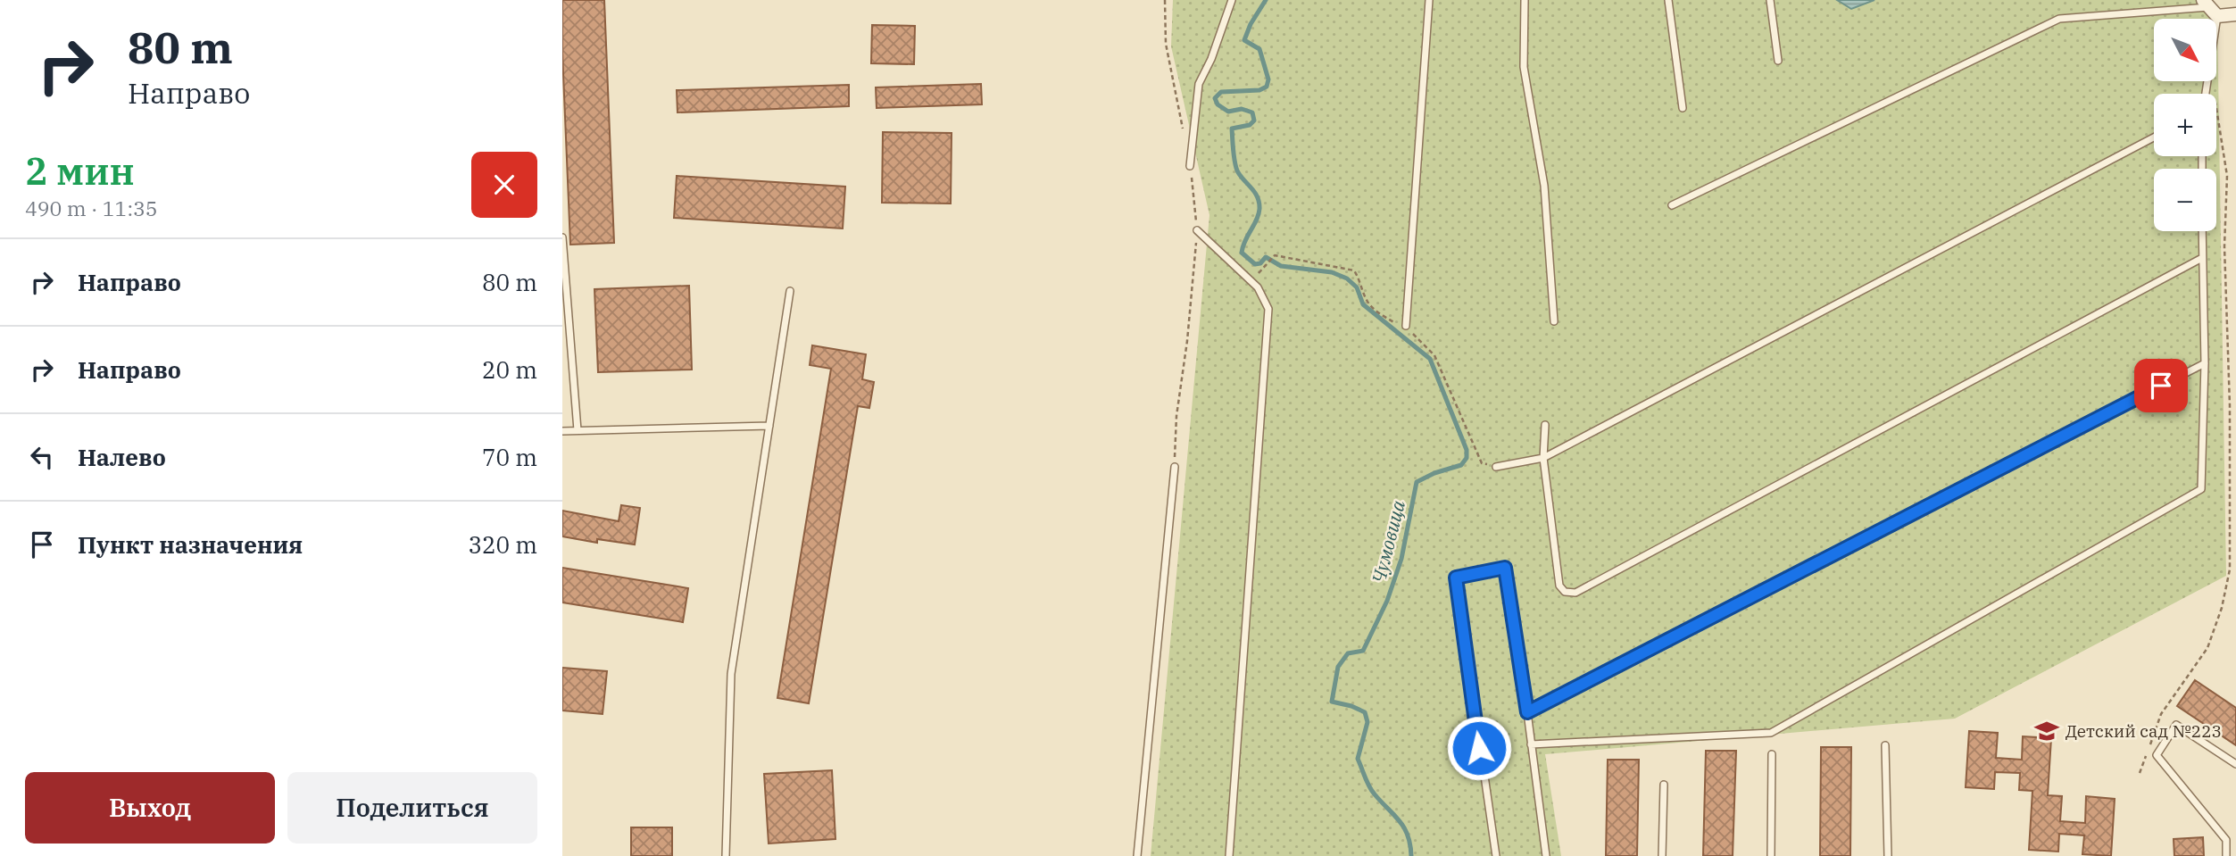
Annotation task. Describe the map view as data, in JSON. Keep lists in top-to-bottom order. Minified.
{"water":["Чумовица"],"places":{"school or university":["Детский сад №223"]},"north":"bottom right","page":{"turn":["80 m","Направо"],"map_buttons":["+","−"],"heading":["2 мин","490 m · 11:35"],"list":[{"name":"Направо","value":"80 m"},{"name":"Направо","value":"20 m"},{"name":"Налево","value":"70 m"},{"name":"Пункт назначения","value":"320 m"}],"buttons":["Выход","Поделиться"]}}
